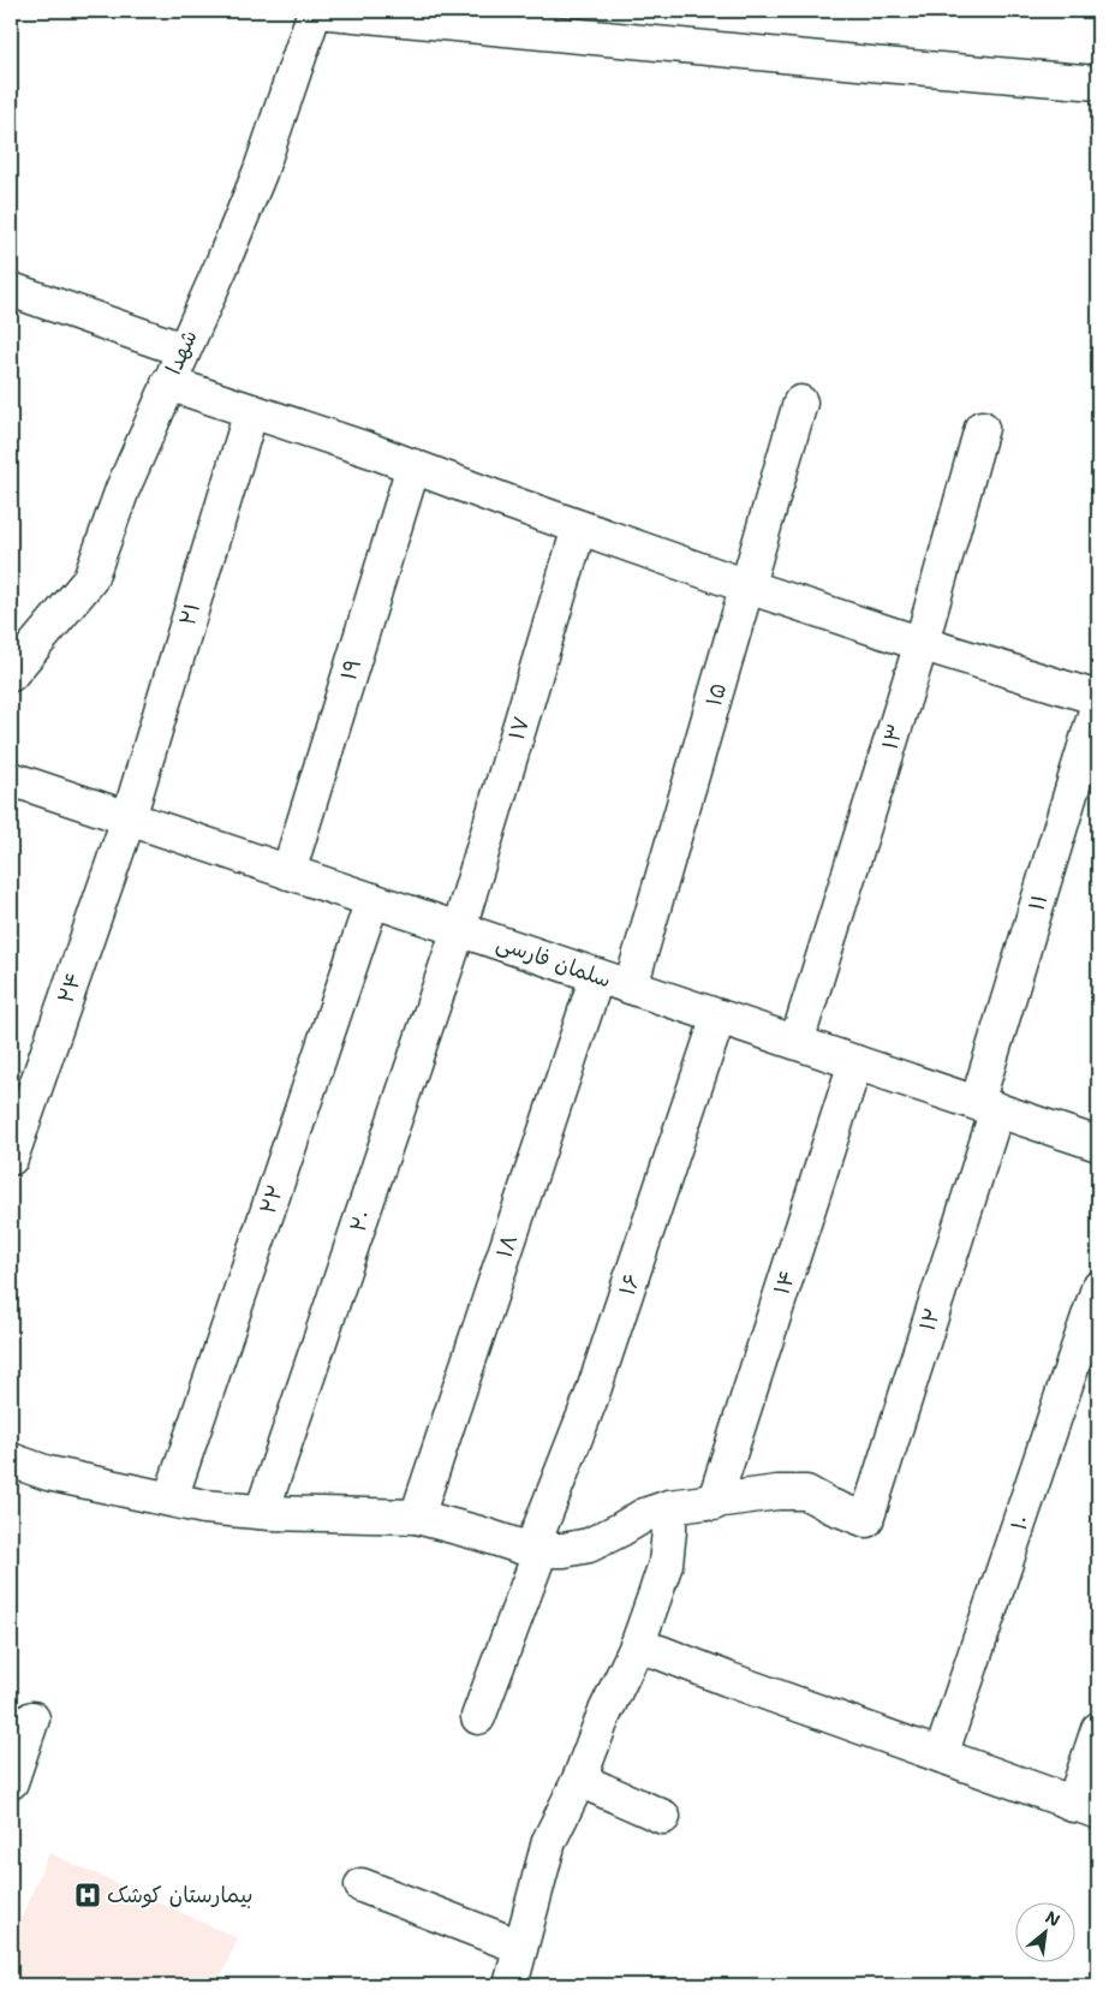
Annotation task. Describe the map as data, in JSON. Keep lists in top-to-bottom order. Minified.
{"streets":{"street":["شهدا","۲۱","۱۹","۱۵","۱۷","۱۳","۱۱","سلمان فارسی","۲۴","۲۲","۲۰","۱۸","۱۴","۱۶","۱۲","۱۰"]},"crossings":[["۲۱","سلمان فارسی"],["۲۱","۲۴"],["۱۹","سلمان فارسی"],["۱۵","سلمان فارسی"],["۱۷","سلمان فارسی"],["۱۷","۲۰"],["۱۳","سلمان فارسی"],["۱۱","سلمان فارسی"],["۱۱","۱۲"],["سلمان فارسی","۲۴"],["سلمان فارسی","۲۲"],["سلمان فارسی","۲۰"],["سلمان فارسی","۱۸"],["سلمان فارسی","۱۴"],["سلمان فارسی","۱۶"],["سلمان فارسی","۱۲"],["۱۴","۱۲"]],"places":{"hospital":["بیمارستان کوشک"]},"north":"top right"}
